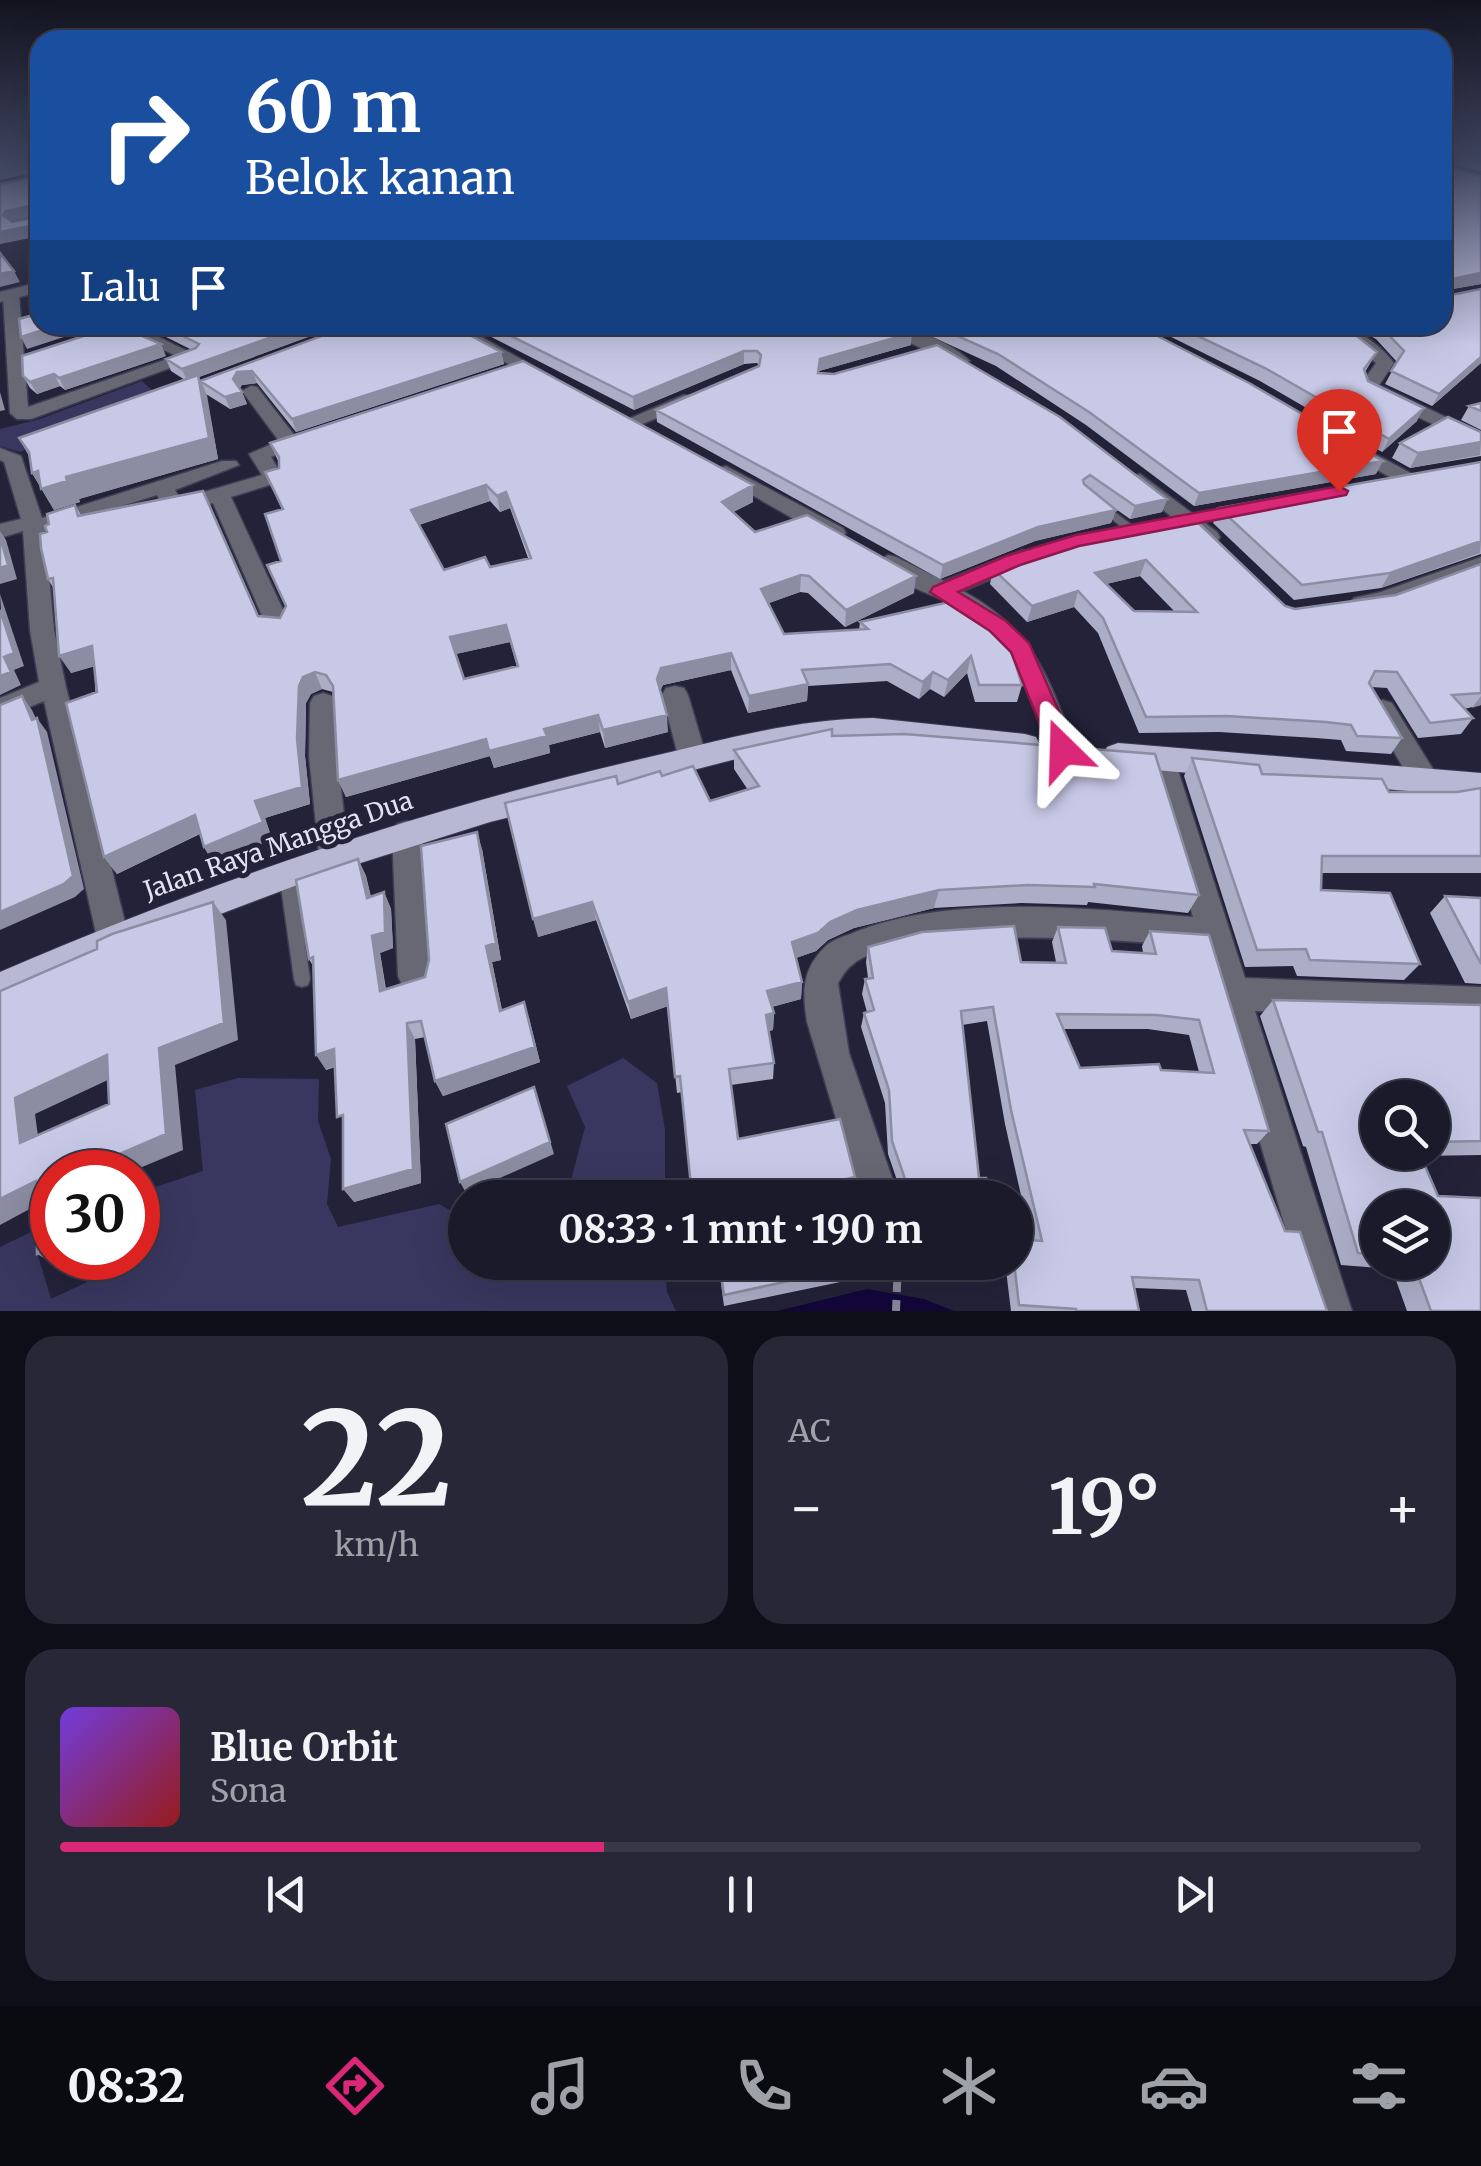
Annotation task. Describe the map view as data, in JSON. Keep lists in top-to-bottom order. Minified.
{"streets":{"highway":["Jalan Raya Mangga Dua"]},"page":{"turn":["60 m","Belok kanan"],"then":"Lalu","limit":"30","trip":"08:33 · 1 mnt · 190 m","tile":[["22","km/h"],"AC"],"heat":["−","19°","+"],"song":["Blue Orbit","Sona"],"tabs":"08:32"}}
